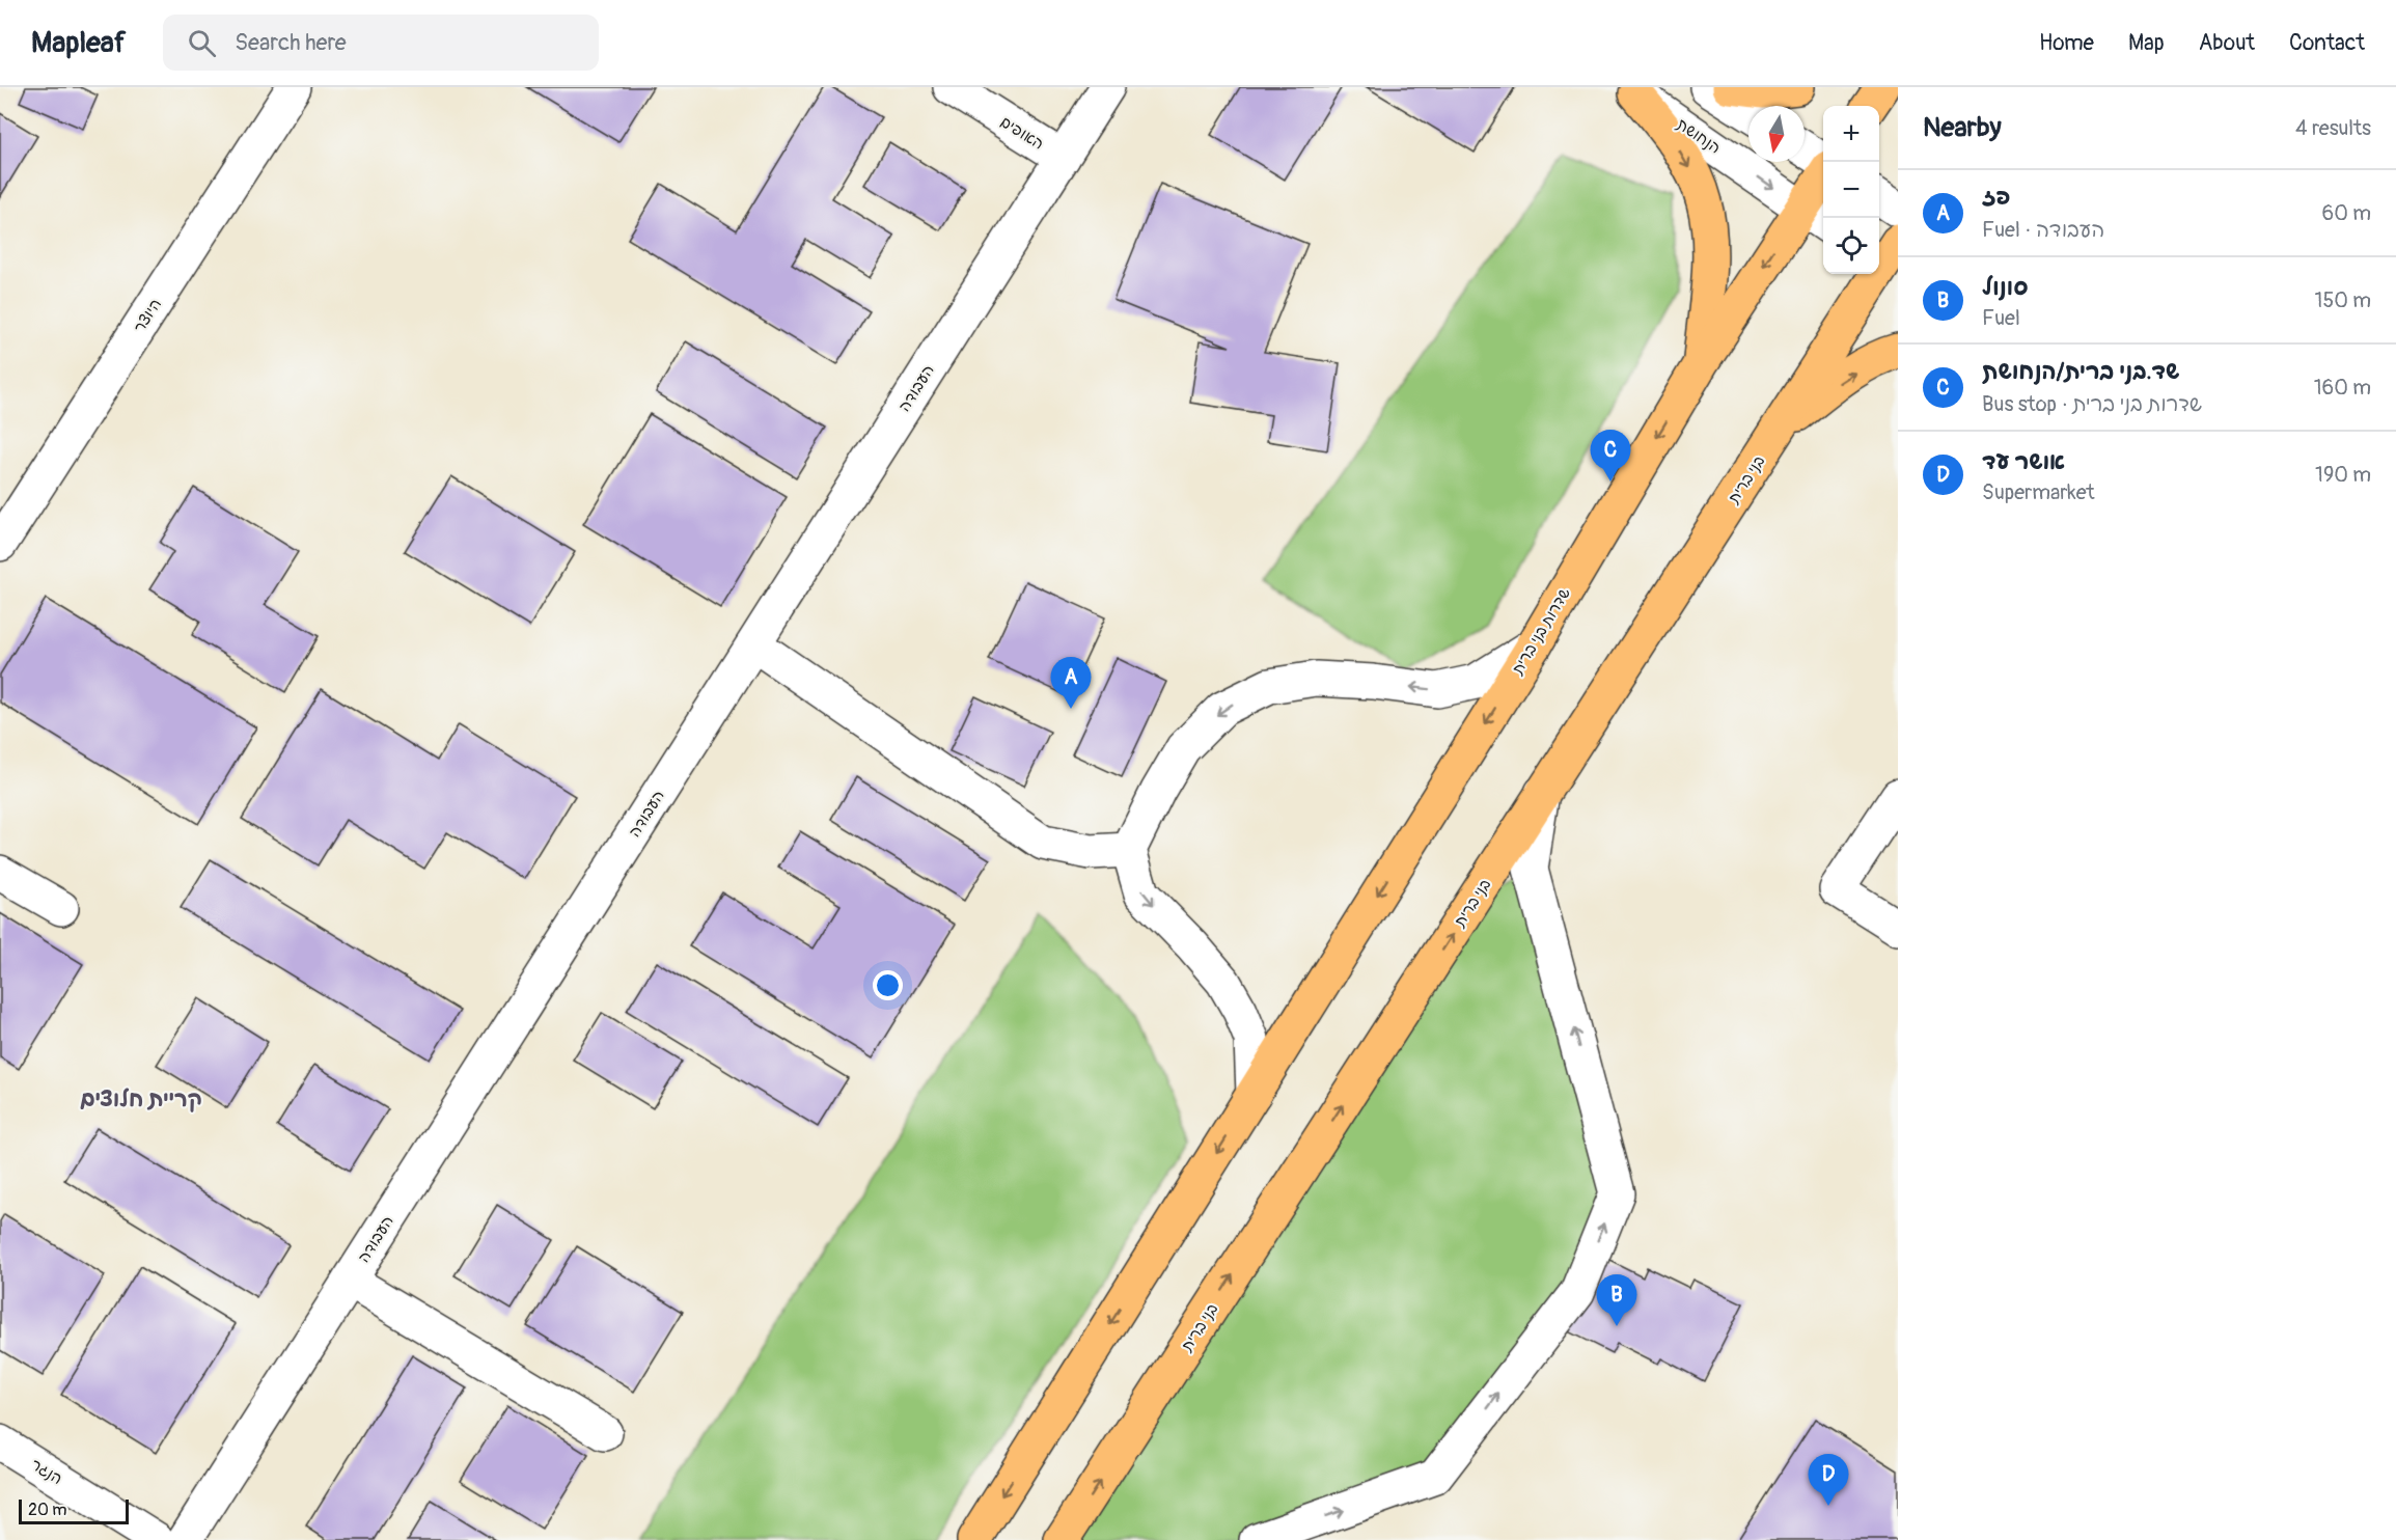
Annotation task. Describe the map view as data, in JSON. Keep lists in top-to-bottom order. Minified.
{"streets":{"main road":["בני ברית","שדרות בני ברית"],"street":["האופים","הנחושת","היוצר","העבודה","הנגר"]},"crossings":[["האופים","העבודה"],["הנחושת","שדרות בני ברית"]],"one_way":["שדרות בני ברית"],"districts":["קריית חלוצים"],"scale_bar":"20 m","north":"bottom","page":{"header":"Mapleaf","search":"Search here","nav":["Home","Map","About","Contact"],"heading":["Nearby","4 results"],"map_buttons":["+","−"],"list":[{"mark":"A","name":"פז","note":"Fuel · העבודה","value":"60 m"},{"mark":"B","name":"סונול","note":"Fuel","value":"150 m"},{"mark":"C","name":"שד.בני ברית/הנחושת","note":"Bus stop · שדרות בני ברית","value":"160 m"},{"mark":"D","name":"אושר עד","note":"Supermarket","value":"190 m"}],"pins":["C","A","B","D"],"scale":"20 m"}}
